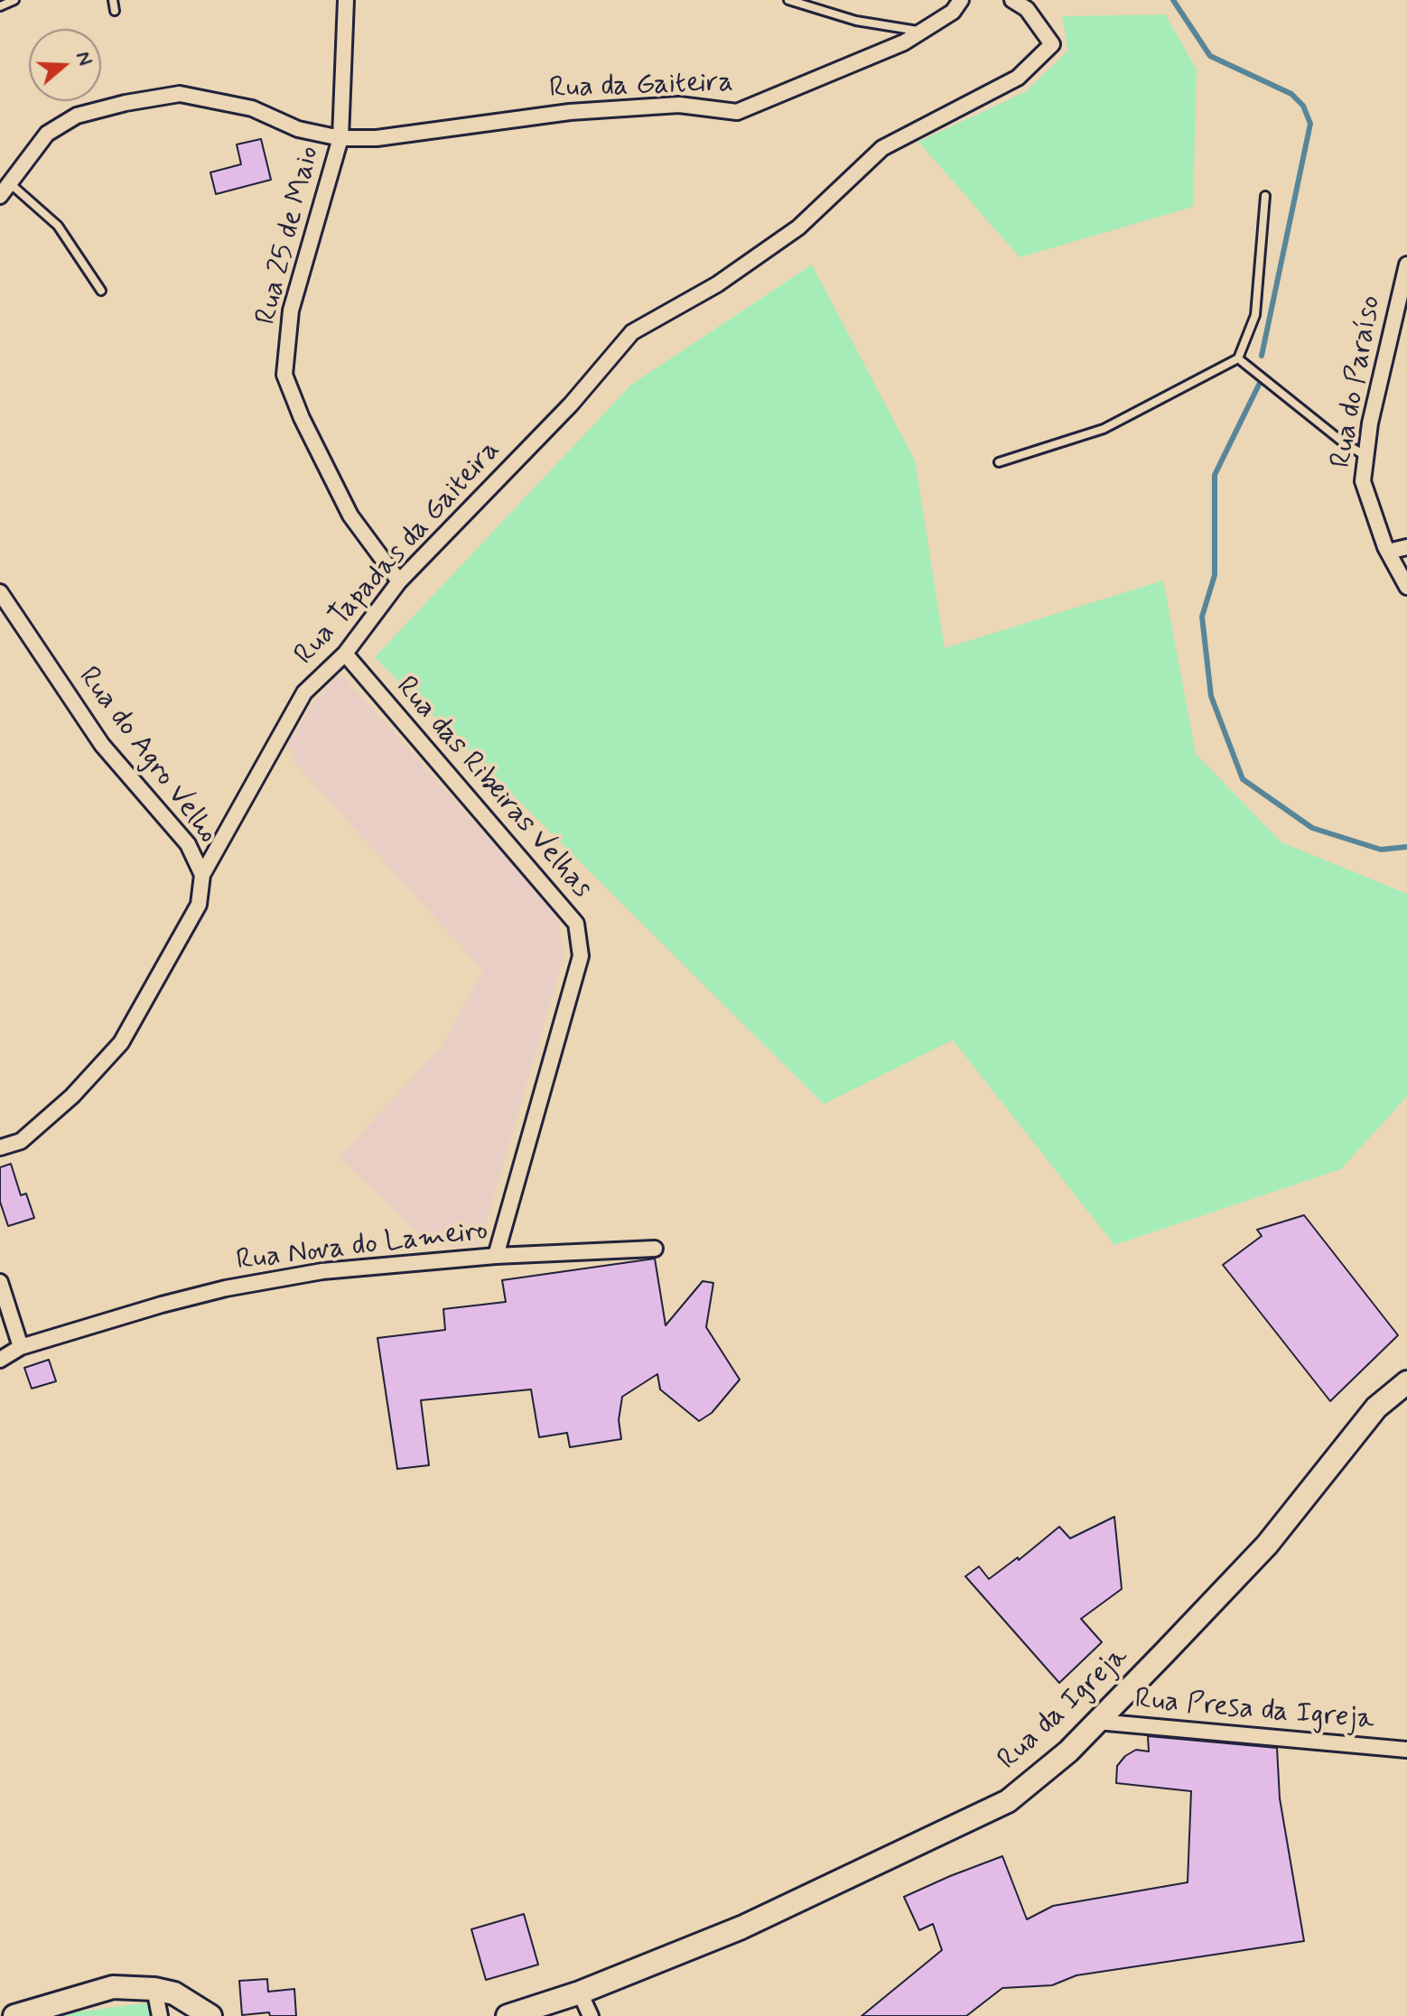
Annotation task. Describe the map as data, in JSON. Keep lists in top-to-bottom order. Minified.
{"streets":{"main road":["Rua da Igreja"],"street":["Rua da Gaiteira","Rua 25 de Maio","Rua do Paraíso","Rua Tapadas da Gaiteira","Rua do Agro Velho","Rua das Ribeiras Velhas","Rua Nova do Lameiro","Rua Presa da Igreja"]},"crossings":[["Rua da Gaiteira","Rua 25 de Maio"],["Rua 25 de Maio","Rua Tapadas da Gaiteira"],["Rua Tapadas da Gaiteira","Rua do Agro Velho"],["Rua Tapadas da Gaiteira","Rua das Ribeiras Velhas"],["Rua das Ribeiras Velhas","Rua Nova do Lameiro"],["Rua da Igreja","Rua Presa da Igreja"]],"north":"right"}
